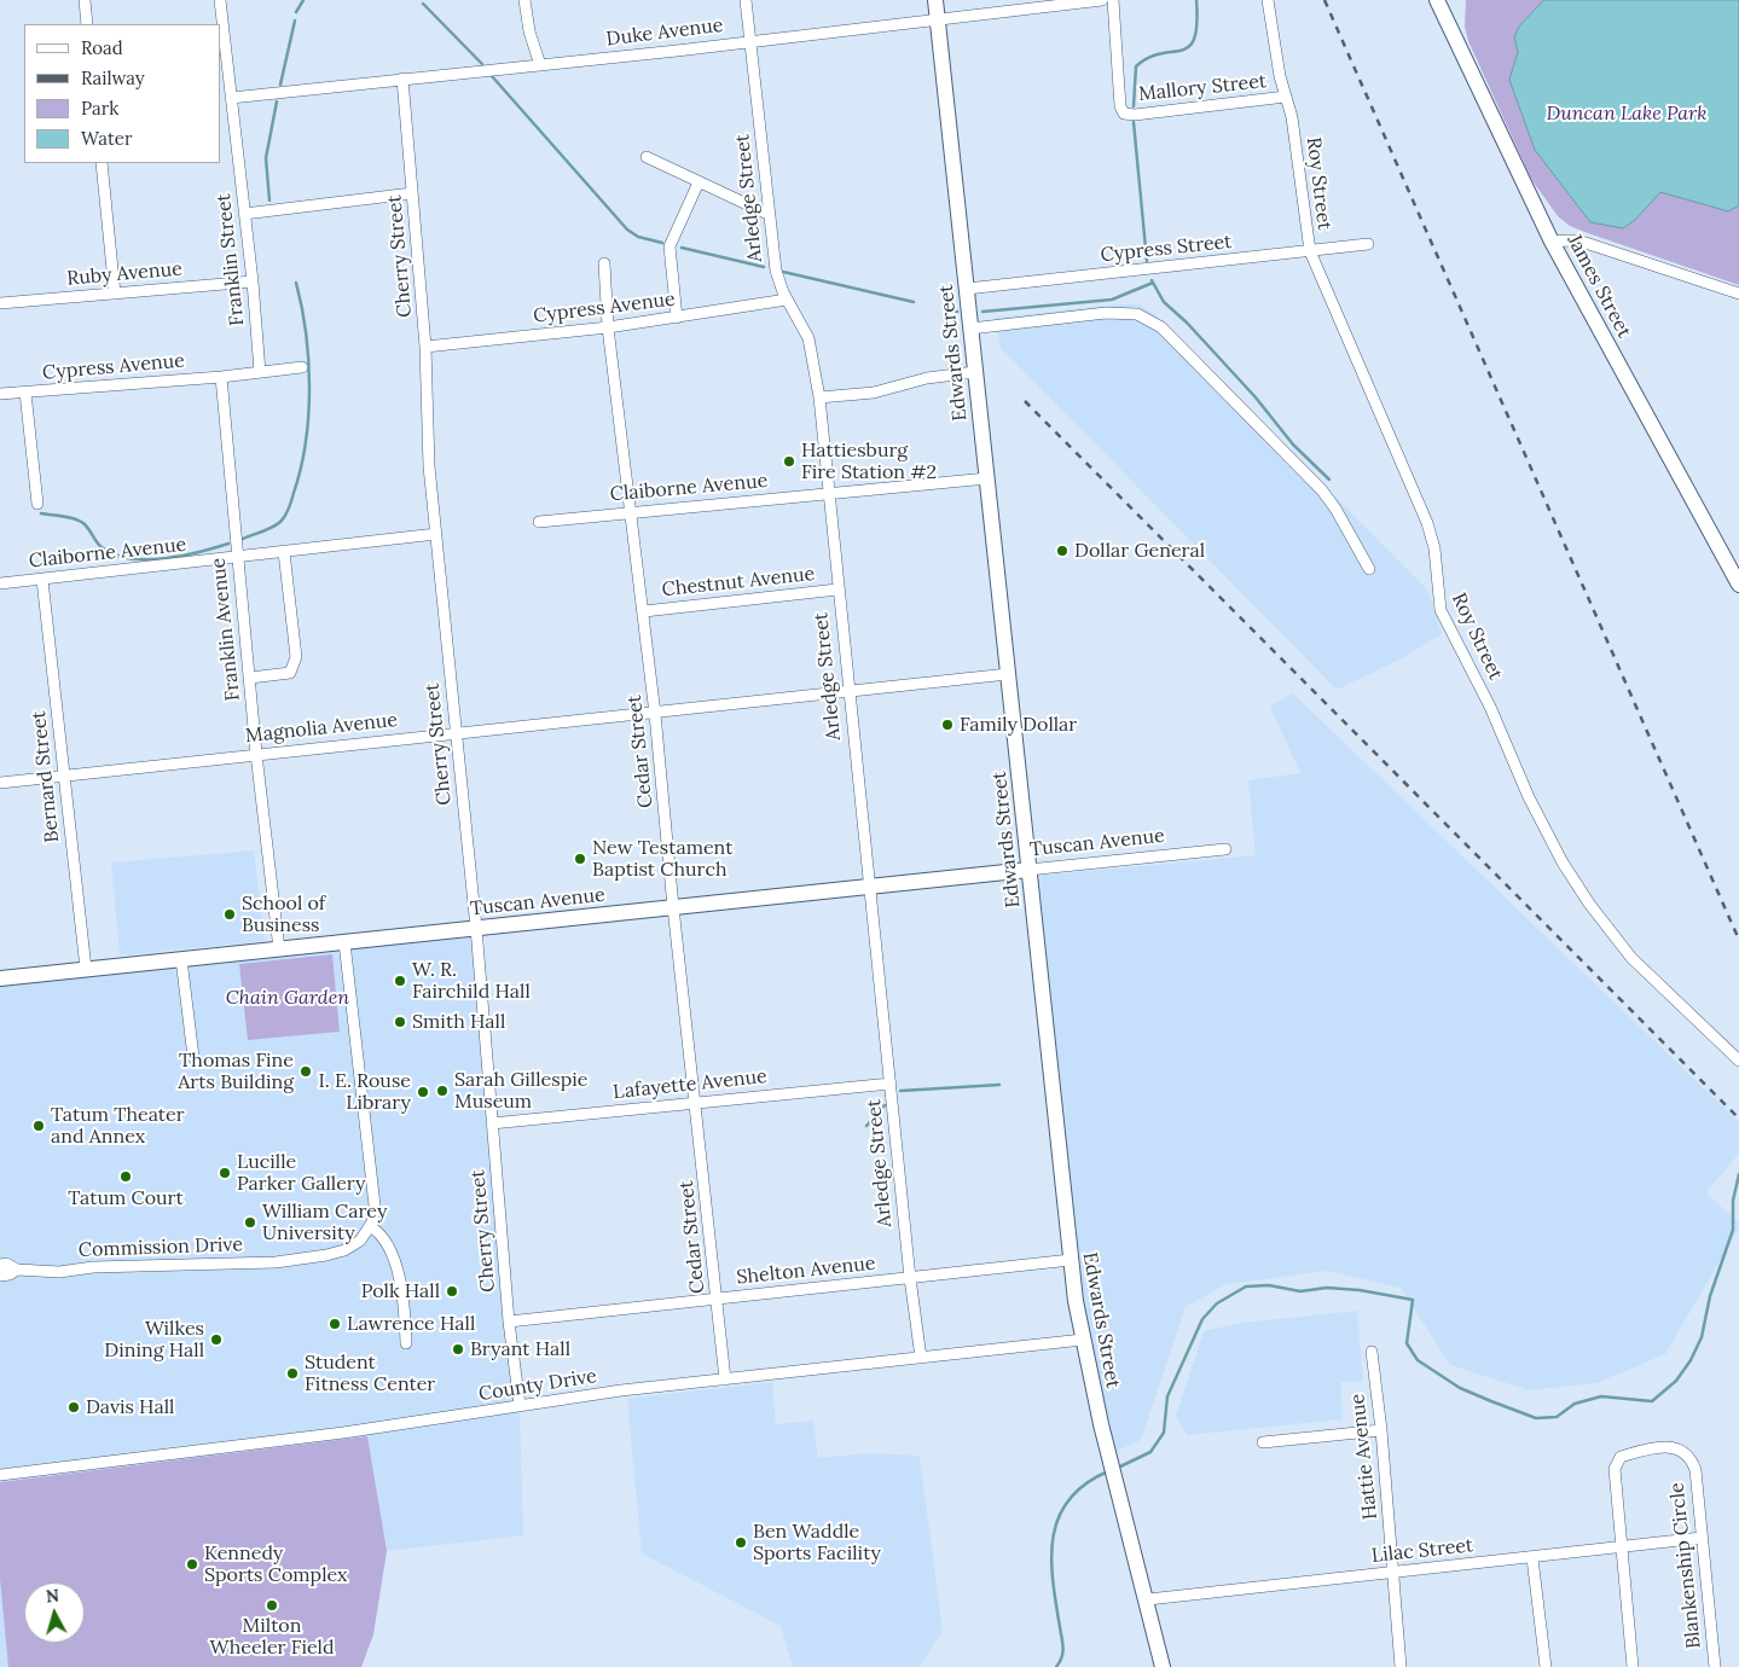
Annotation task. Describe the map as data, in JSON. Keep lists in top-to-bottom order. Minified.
{"streets":{"main road":["James Street","Edwards Street","Tuscan Avenue"],"street":["Duke Avenue","Mallory Street","Roy Street","Arledge Street","Cypress Street","Cherry Street","Franklin Street","Ruby Avenue","Cypress Avenue","Claiborne Avenue","Chestnut Avenue","Franklin Avenue","Magnolia Avenue","Cedar Street","Bernard Street","Lafayette Avenue","Commission Drive","Shelton Avenue","County Drive","Hattie Avenue","Lilac Street","Blankenship Circle"]},"crossings":[["Duke Avenue","Arledge Street"],["Duke Avenue","Cherry Street"],["Duke Avenue","Franklin Street"],["Duke Avenue","Edwards Street"],["Mallory Street","Roy Street"],["Roy Street","Cypress Street"],["Arledge Street","Cypress Avenue"],["Arledge Street","Claiborne Avenue"],["Arledge Street","Chestnut Avenue"],["Arledge Street","Magnolia Avenue"],["Arledge Street","Tuscan Avenue"],["Arledge Street","Lafayette Avenue"],["Arledge Street","Shelton Avenue"],["Arledge Street","County Drive"],["Cypress Street","Edwards Street"],["Cherry Street","Cypress Avenue"],["Cherry Street","Claiborne Avenue"],["Cherry Street","Magnolia Avenue"],["Cherry Street","Tuscan Avenue"],["Cherry Street","Lafayette Avenue"],["Cherry Street","Shelton Avenue"],["Cherry Street","County Drive"],["Franklin Street","Ruby Avenue"],["Franklin Street","Cypress Avenue"],["Cypress Avenue","Franklin Avenue"],["Cypress Avenue","Cedar Street"],["Edwards Street","Claiborne Avenue"],["Edwards Street","Magnolia Avenue"],["Edwards Street","Tuscan Avenue"],["Edwards Street","Shelton Avenue"],["Edwards Street","County Drive"],["Edwards Street","Lilac Street"],["Claiborne Avenue","Franklin Avenue"],["Claiborne Avenue","Cedar Street"],["Claiborne Avenue","Bernard Street"],["Chestnut Avenue","Cedar Street"],["Franklin Avenue","Magnolia Avenue"],["Franklin Avenue","Tuscan Avenue"],["Magnolia Avenue","Cedar Street"],["Magnolia Avenue","Bernard Street"],["Cedar Street","Tuscan Avenue"],["Cedar Street","Lafayette Avenue"],["Cedar Street","Shelton Avenue"],["Cedar Street","County Drive"],["Bernard Street","Tuscan Avenue"],["Hattie Avenue","Lilac Street"],["Lilac Street","Blankenship Circle"]],"parks":["Duncan Lake Park","Chain Garden"],"places":["Hattiesburg Fire Station #2","Dollar General","Family Dollar","New Testament Baptist Church","School of Business","W. R. Fairchild Hall","Smith Hall","Thomas Fine Arts Building","Sarah Gillespie Museum","I. E. Rouse Library","Tatum Theater and Annex","Lucille Parker Gallery","Tatum Court","William Carey University","Polk Hall","Lawrence Hall","Wilkes Dining Hall","Bryant Hall","Student Fitness Center","Davis Hall","Ben Waddle Sports Facility","Kennedy Sports Complex","Milton Wheeler Field"],"legend":["Road","Railway","Park","Water"],"north":"top"}
